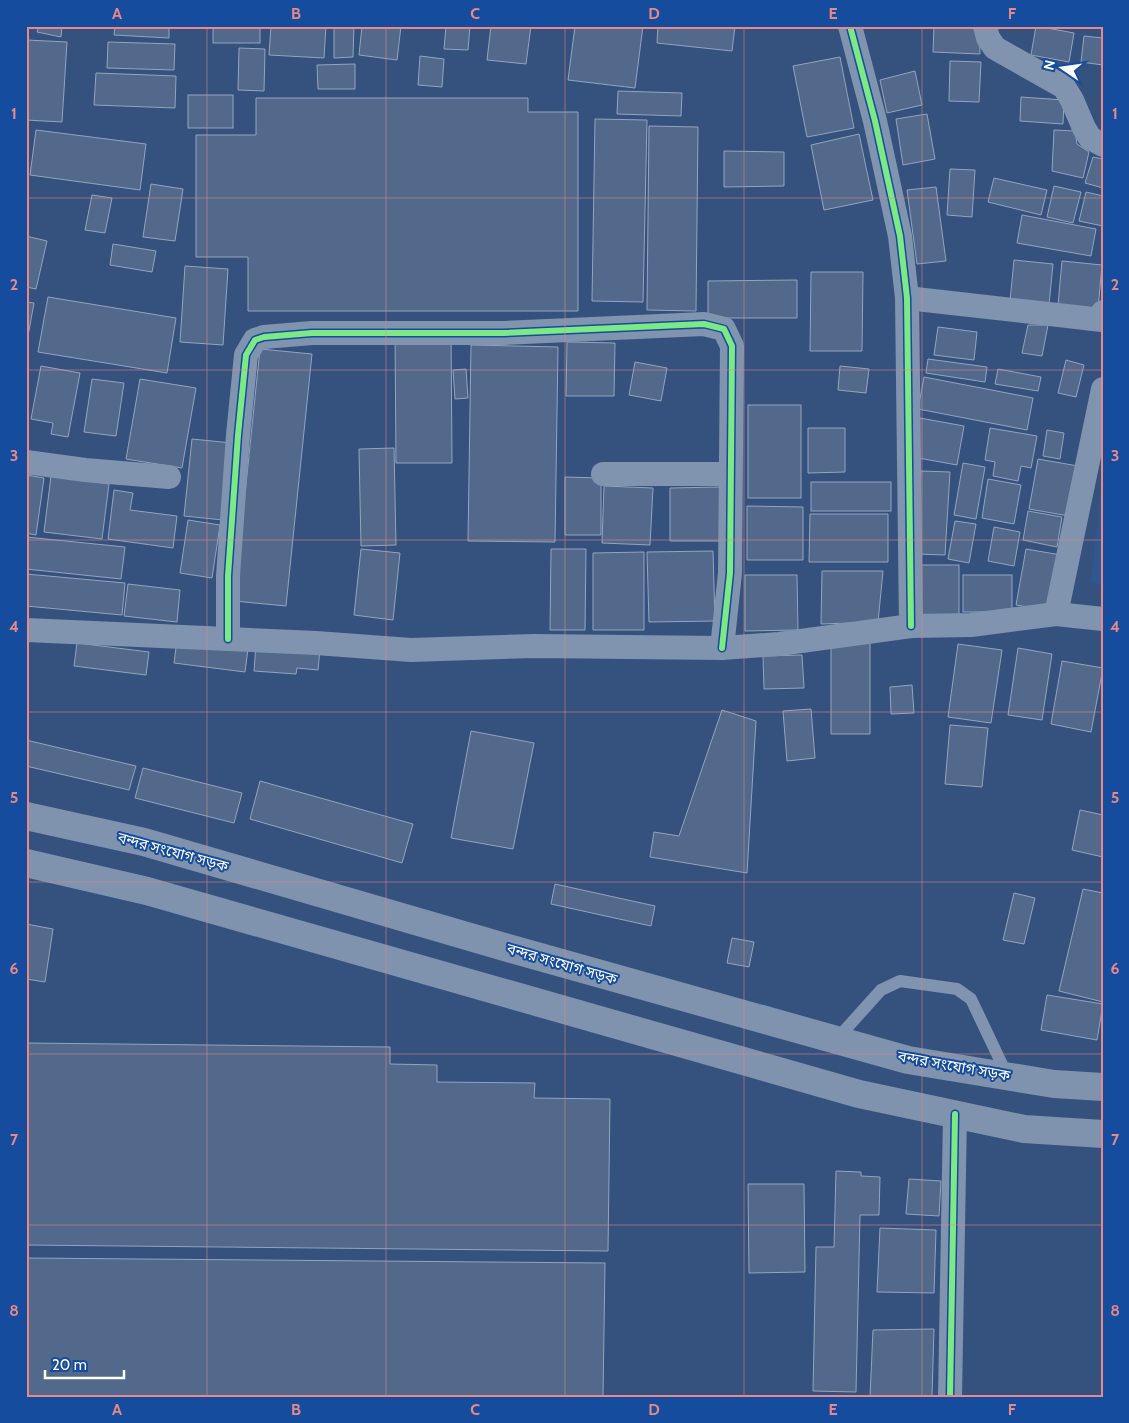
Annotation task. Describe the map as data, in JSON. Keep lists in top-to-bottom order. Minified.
{"streets":{"highway":["বন্দর সংযোগ সড়ক"]},"scale_bar":"20 m","north":"left","grid":{"columns":["A","B","C","D","E","F"],"rows":["1","2","3","4","5","6","7","8"]}}
